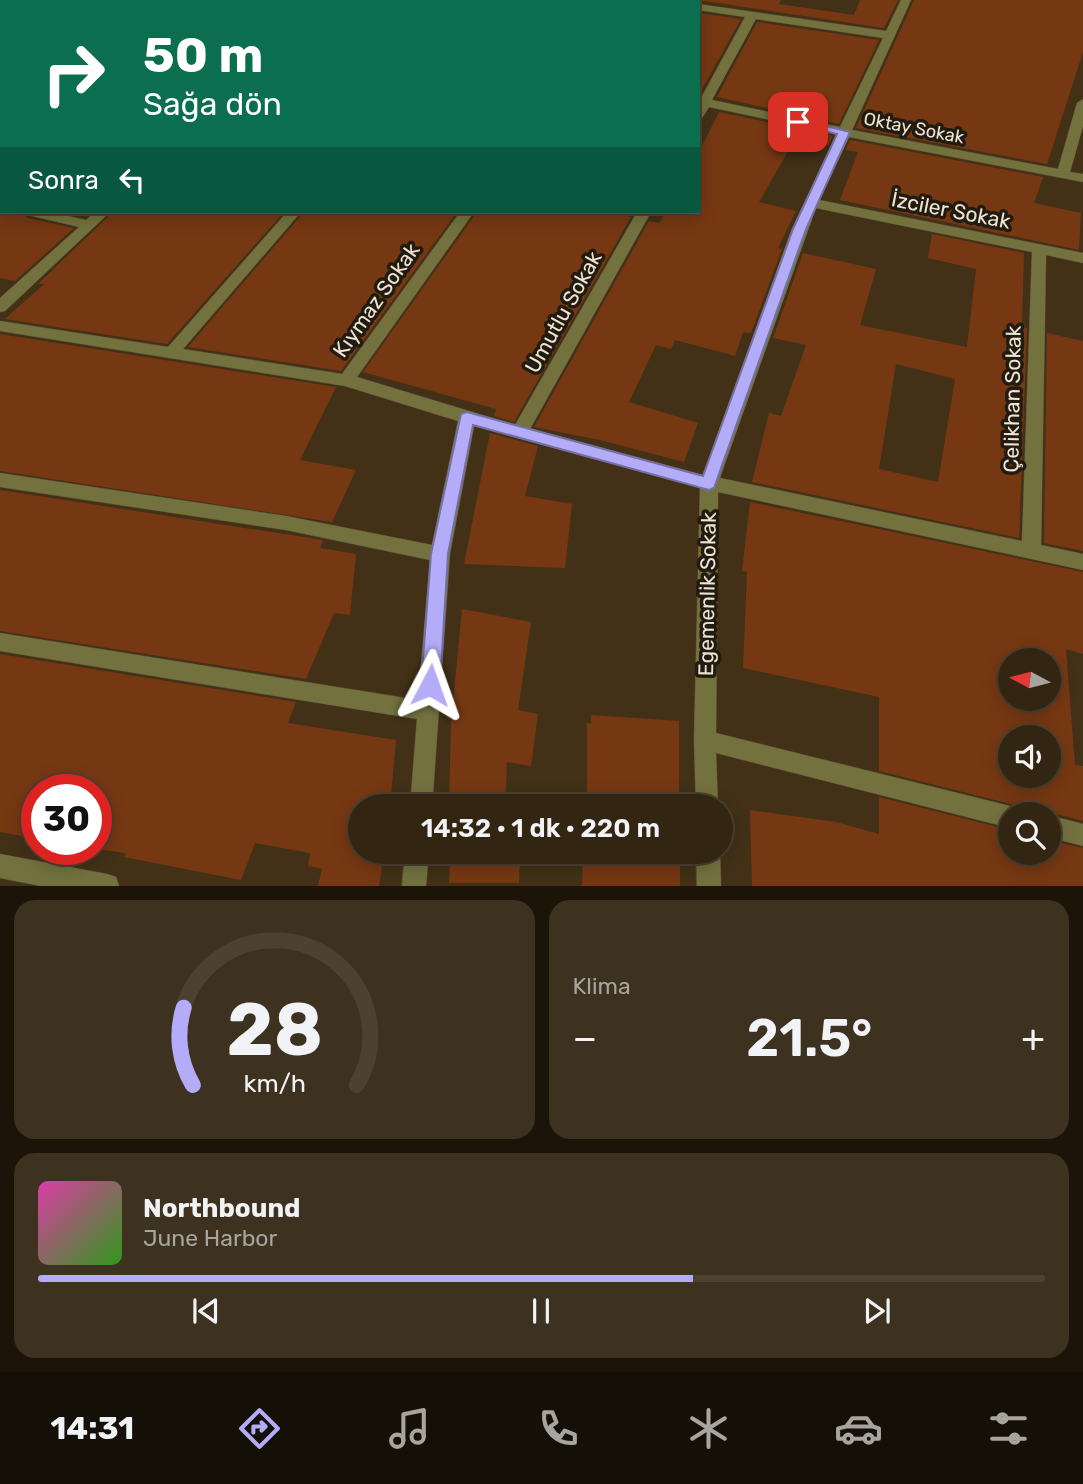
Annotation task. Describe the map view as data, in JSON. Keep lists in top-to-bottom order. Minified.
{"streets":{"street":["Oktay Sokak","İzciler Sokak","Kıymaz Sokak","Umutlu Sokak","Çelikhan Sokak","Egemenlik Sokak"]},"crossings":[["Oktay Sokak","Egemenlik Sokak"],["İzciler Sokak","Çelikhan Sokak"],["İzciler Sokak","Egemenlik Sokak"]],"north":"left","page":{"turn":["50 m","Sağa dön"],"then":"Sonra","limit":"30","trip":"14:32 · 1 dk · 220 m","tile":"Klima","heat":["−","21.5°","+"],"song":["Northbound","June Harbor"],"tabs":"14:31","gauge":["28","km/h"]}}
